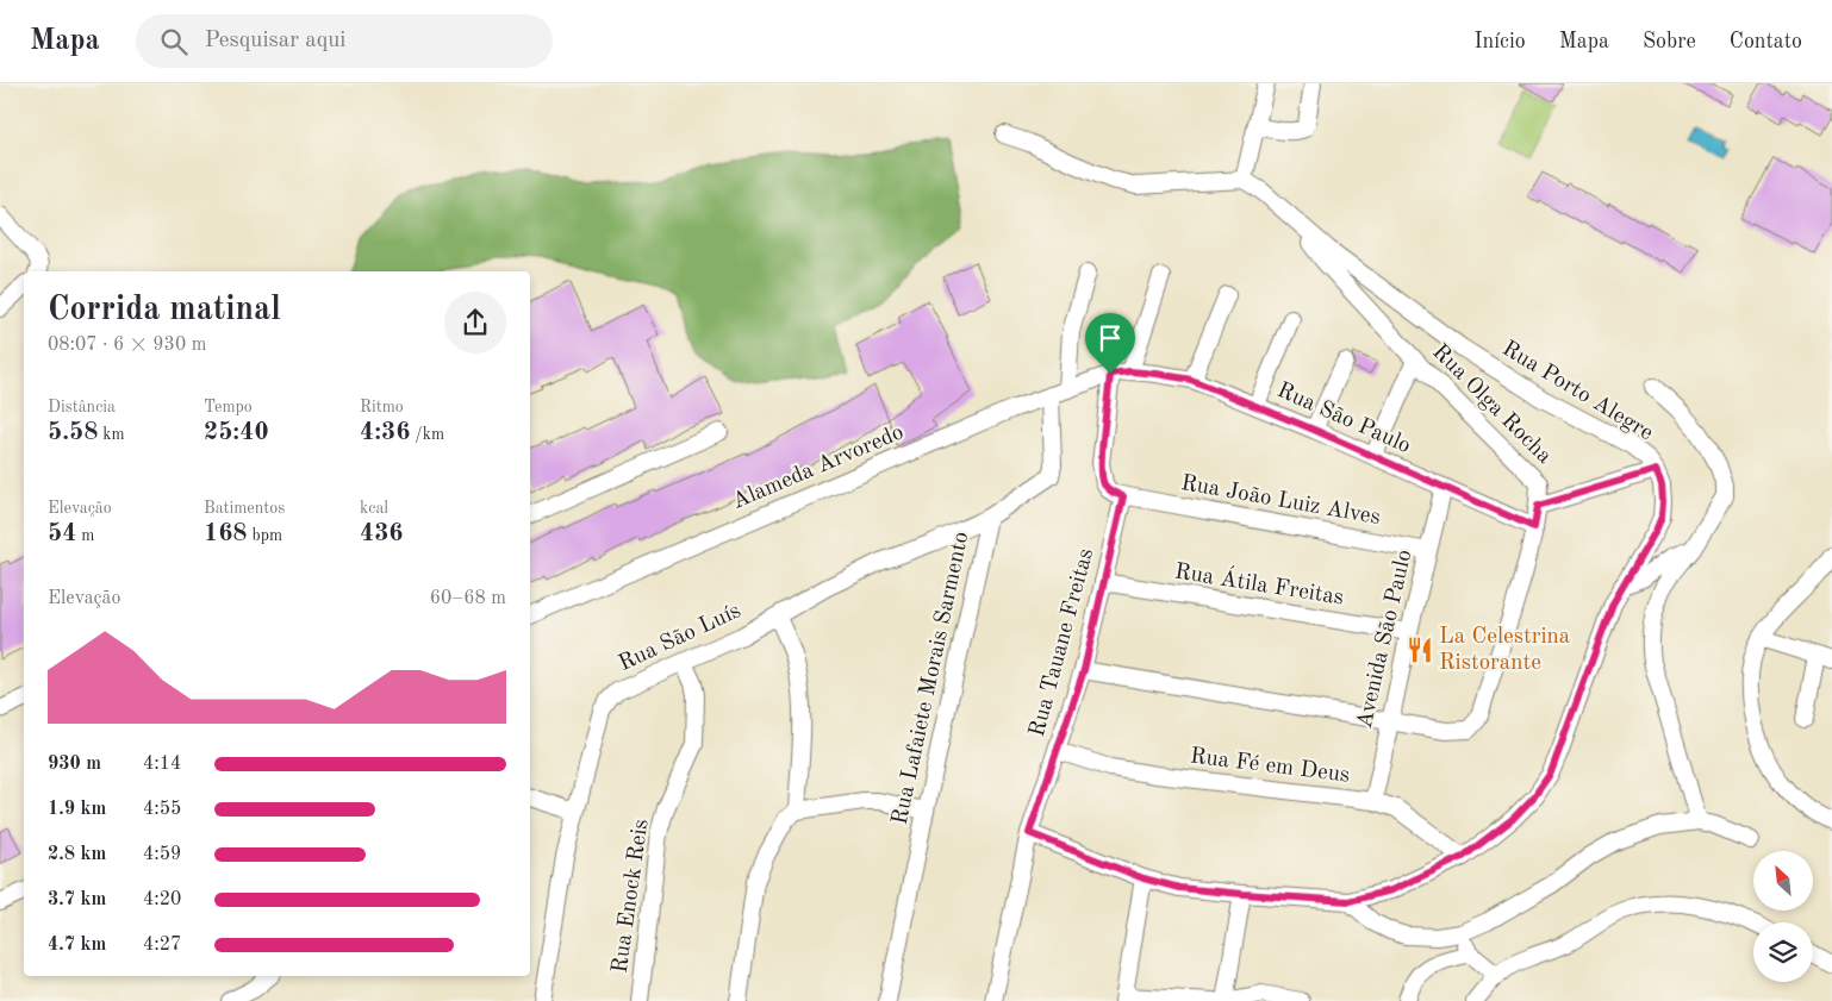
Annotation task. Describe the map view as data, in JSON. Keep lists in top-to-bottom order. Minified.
{"streets":{"street":["Rua Porto Alegre","Rua Olga Rocha","Rua São Paulo","Alameda Arvoredo","Rua João Luiz Alves","Rua Átila Freitas","Rua São Luís","Avenida São Paulo","Rua Tauane Freitas","Rua Lafaiete Morais Sarmento","Rua Fé em Deus","Rua Enock Reis"]},"crossings":[["Rua Porto Alegre","Rua Olga Rocha"],["Rua Porto Alegre","Rua Tauane Freitas"],["Rua Porto Alegre","Rua Fé em Deus"],["Rua Olga Rocha","Rua São Paulo"],["Rua Olga Rocha","Avenida São Paulo"],["Rua Olga Rocha","Rua Tauane Freitas"],["Rua São Paulo","Alameda Arvoredo"],["Rua São Paulo","Avenida São Paulo"],["Alameda Arvoredo","Rua Lafaiete Morais Sarmento"],["Rua João Luiz Alves","Avenida São Paulo"],["Rua João Luiz Alves","Rua Tauane Freitas"],["Rua Átila Freitas","Avenida São Paulo"],["Rua Átila Freitas","Rua Tauane Freitas"],["Rua São Luís","Rua Lafaiete Morais Sarmento"],["Rua São Luís","Rua Enock Reis"],["Avenida São Paulo","Rua Fé em Deus"],["Rua Tauane Freitas","Rua Fé em Deus"]],"places":{"restaurant":["La Celestrina Ristorante"]},"north":"top left","page":{"header":"Mapa","search":"Pesquisar aqui","nav":["Início","Mapa","Sobre","Contato"],"heading":["Corrida matinal","08:07 · 6 × 930 m"],"stats":[["Distância","5.58 km"],["Tempo","25:40"],["Ritmo","4:36 /km"],["Elevação","54 m"],["Batimentos","168 bpm"],["kcal","436"]],"chart":["Elevação","60–68 m"],"list":[{"name":"930 m","note":"4:14"},{"name":"1.9 km","note":"4:55"},{"name":"2.8 km","note":"4:59"},{"name":"3.7 km","note":"4:20"},{"name":"4.7 km","note":"4:27"}]}}
